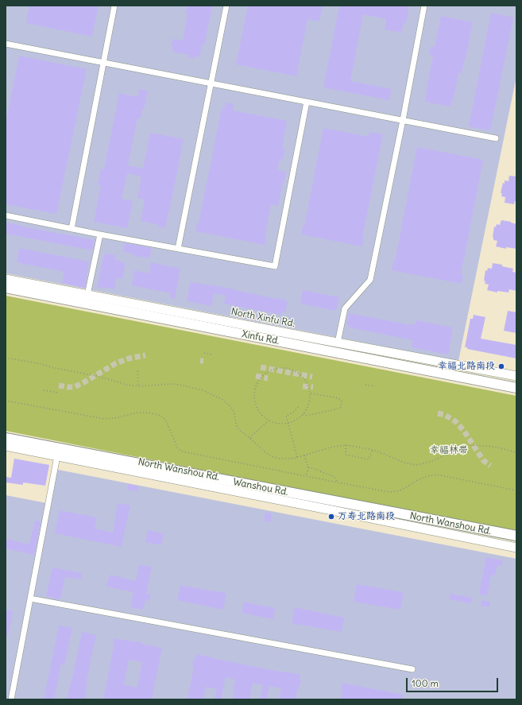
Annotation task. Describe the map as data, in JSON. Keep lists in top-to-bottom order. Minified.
{"streets":{"main road":["North Xinfu Rd.","Xinfu Rd.","North Wanshou Rd.","Wanshou Rd."]},"parks":["幸福林带"],"places":["幸福北路南段","万寿北路南段"],"scale_bar":"100 m"}
